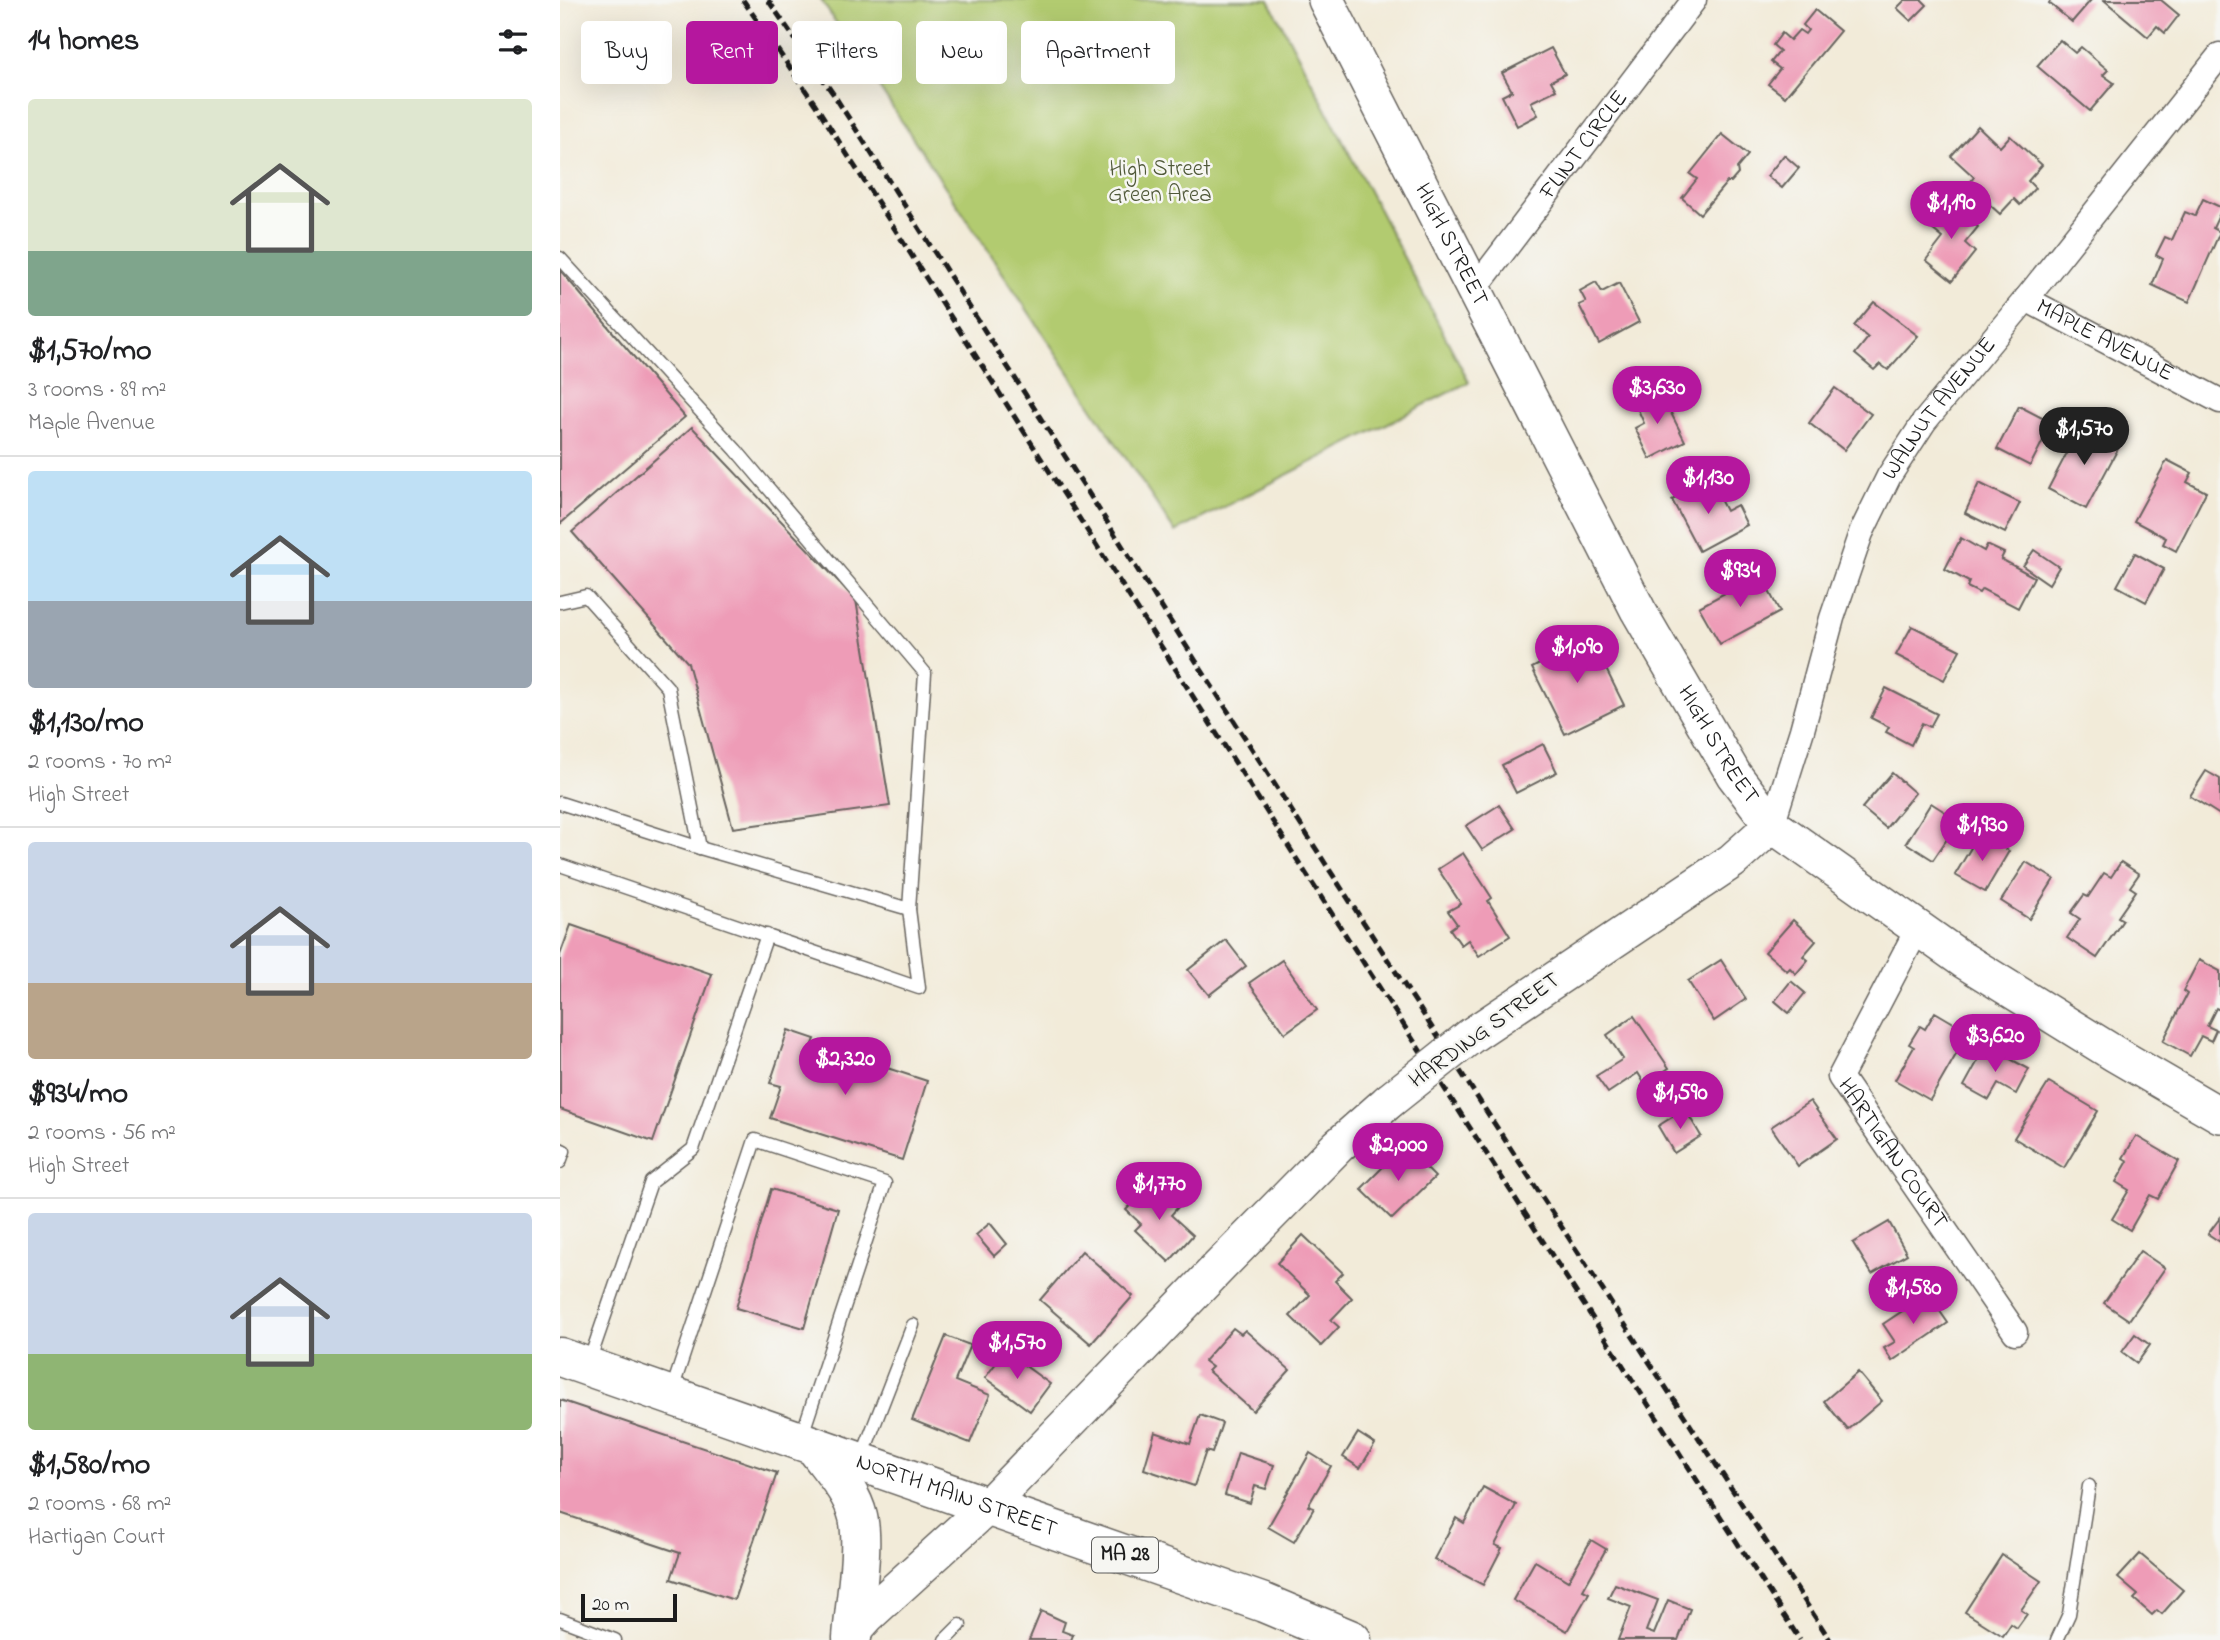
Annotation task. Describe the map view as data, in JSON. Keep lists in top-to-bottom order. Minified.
{"streets":{"main road":["HIGH STREET","HARDING STREET","NORTH MAIN STREET","MA 28"],"street":["FLINT CIRCLE","MAPLE AVENUE","WALNUT AVENUE","HARTIGAN COURT"]},"crossings":[["FLINT CIRCLE","HIGH STREET"],["HIGH STREET","WALNUT AVENUE"],["HIGH STREET","HARDING STREET"],["HIGH STREET","HARTIGAN COURT"],["MAPLE AVENUE","WALNUT AVENUE"],["WALNUT AVENUE","HARDING STREET"],["HARDING STREET","NORTH MAIN STREET"]],"parks":["High Street Green Area"],"scale_bar":"20 m","page":{"heading":"14 homes","chip":["Buy","Rent","Filters","New","Apartment"],"list":[{"name":"$1,570/mo","note":"3 rooms · 89 m² · Maple Avenue"},{"name":"$1,130/mo","note":"2 rooms · 70 m² · High Street"},{"name":"$934/mo","note":"2 rooms · 56 m² · High Street"},{"name":"$1,580/mo","note":"2 rooms · 68 m² · Hartigan Court"}],"price":["$1,190","$3,630","$1,570","$1,130","$934","$1,090","$1,930","$3,620","$2,320","$1,590","$2,000","$1,770","$1,580","$1,570"],"scale":"20 m"}}
